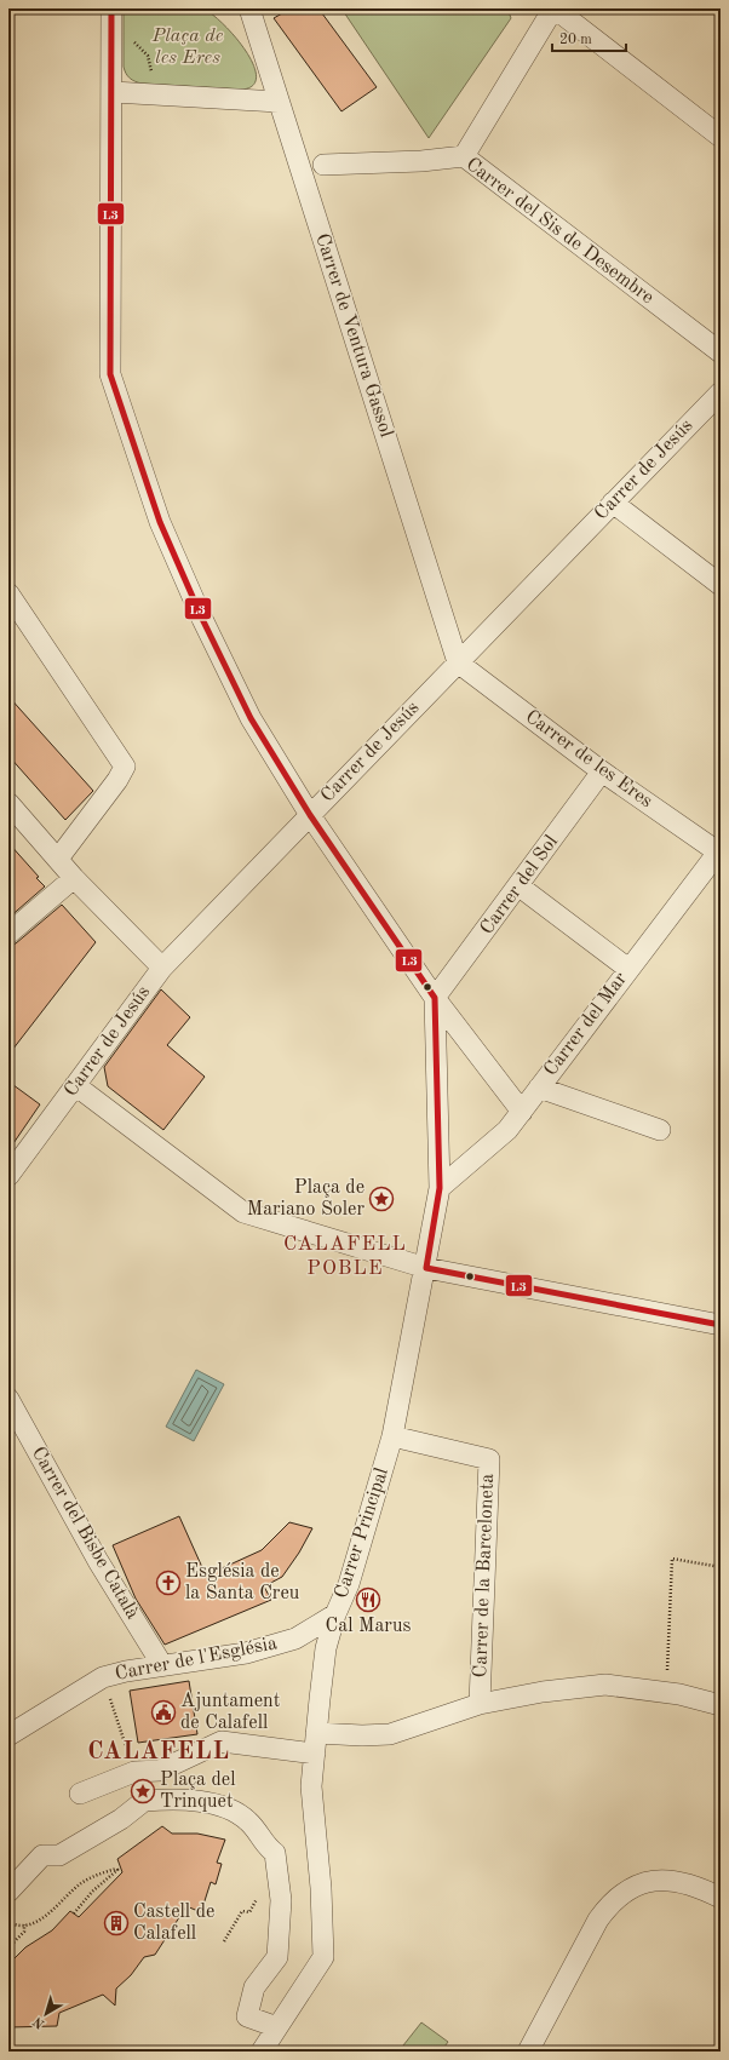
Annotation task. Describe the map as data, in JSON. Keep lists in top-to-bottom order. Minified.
{"streets":{"street":["Carrer del Sis de Desembre","Carrer de Ventura Gassol","Carrer de Jesús","Carrer de les Eres","Carrer del Sol","Carrer del Mar","Carrer del Bisbe Català","Carrer Principal","Carrer de la Barceloneta","Carrer de l'Església"]},"crossings":[["Carrer de Ventura Gassol","Carrer de Jesús"],["Carrer de Ventura Gassol","Carrer de les Eres"],["Carrer de Jesús","Carrer de les Eres"],["Carrer de les Eres","Carrer del Sol"],["Carrer de les Eres","Carrer del Mar"],["Carrer del Sol","Carrer Principal"],["Carrer del Mar","Carrer Principal"],["Carrer del Bisbe Català","Carrer de l'Església"],["Carrer Principal","Carrer de la Barceloneta"],["Carrer Principal","Carrer de l'Església"]],"districts":["CALAFELL POBLE","CALAFELL"],"parks":["Plaça de les Eres"],"places":{"place":["Plaça de Mariano Soler","Plaça del Trinquet"],"church":["Església de la Santa Creu"],"restaurant":["Cal Marus"],"public building":["Ajuntament de Calafell"],"building":["Castell de Calafell"]},"lines":["transit line L3"],"scale_bar":"20 m","north":"bottom left"}
